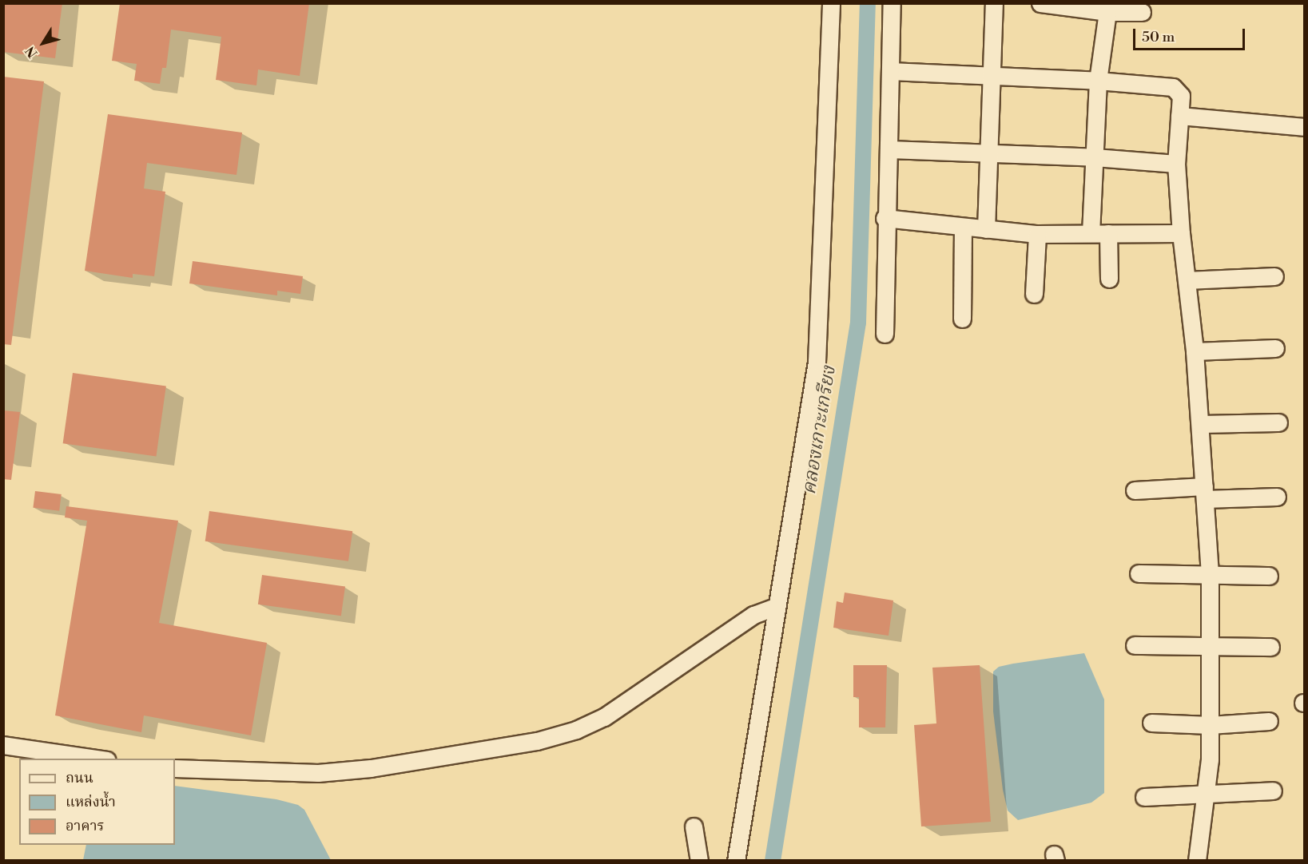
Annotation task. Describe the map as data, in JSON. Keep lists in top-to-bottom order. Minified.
{"water":["คลองเกาะเกรียง"],"legend":["ถนน","แหล่งน้ำ","อาคาร"],"scale_bar":"50 m","north":"bottom left"}
